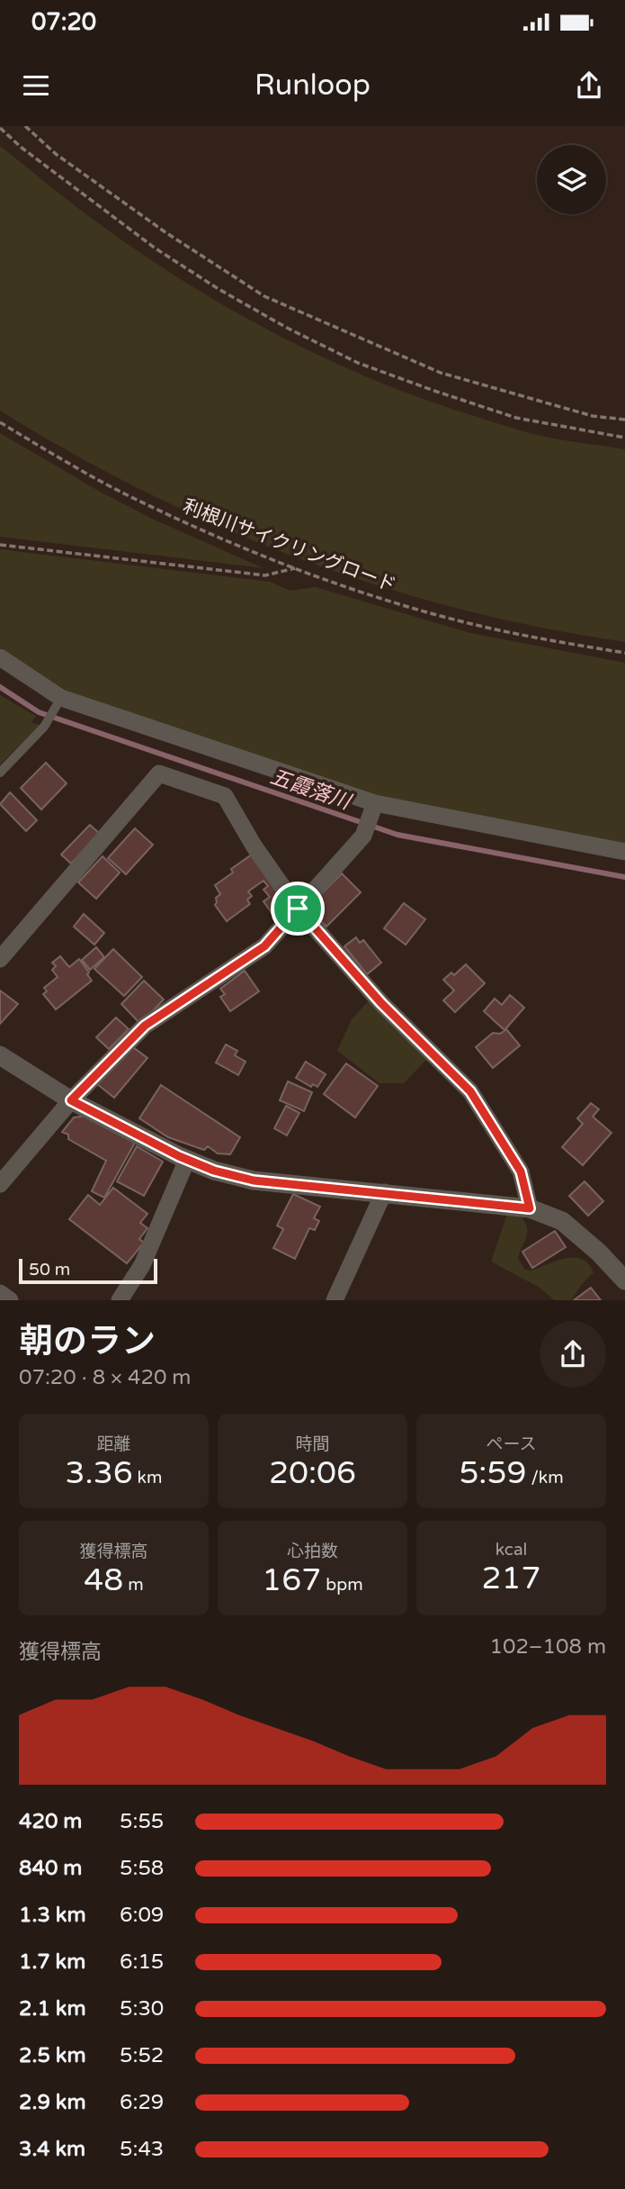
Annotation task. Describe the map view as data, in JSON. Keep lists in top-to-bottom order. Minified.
{"streets":{"path":["利根川サイクリングロード"]},"water":["五霞落川"],"scale_bar":"50 m","page":{"status":"07:20","header":"Runloop","scale":"50 m","heading":["朝のラン","07:20 · 8 × 420 m"],"stats":[["距離","3.36 km"],["時間","20:06"],["ペース","5:59 /km"],["獲得標高","48 m"],["心拍数","167 bpm"],["kcal","217"]],"chart":["獲得標高","102–108 m"],"list":[{"name":"420 m","note":"5:55"},{"name":"840 m","note":"5:58"},{"name":"1.3 km","note":"6:09"},{"name":"1.7 km","note":"6:15"},{"name":"2.1 km","note":"5:30"},{"name":"2.5 km","note":"5:52"},{"name":"2.9 km","note":"6:29"},{"name":"3.4 km","note":"5:43"}]}}
